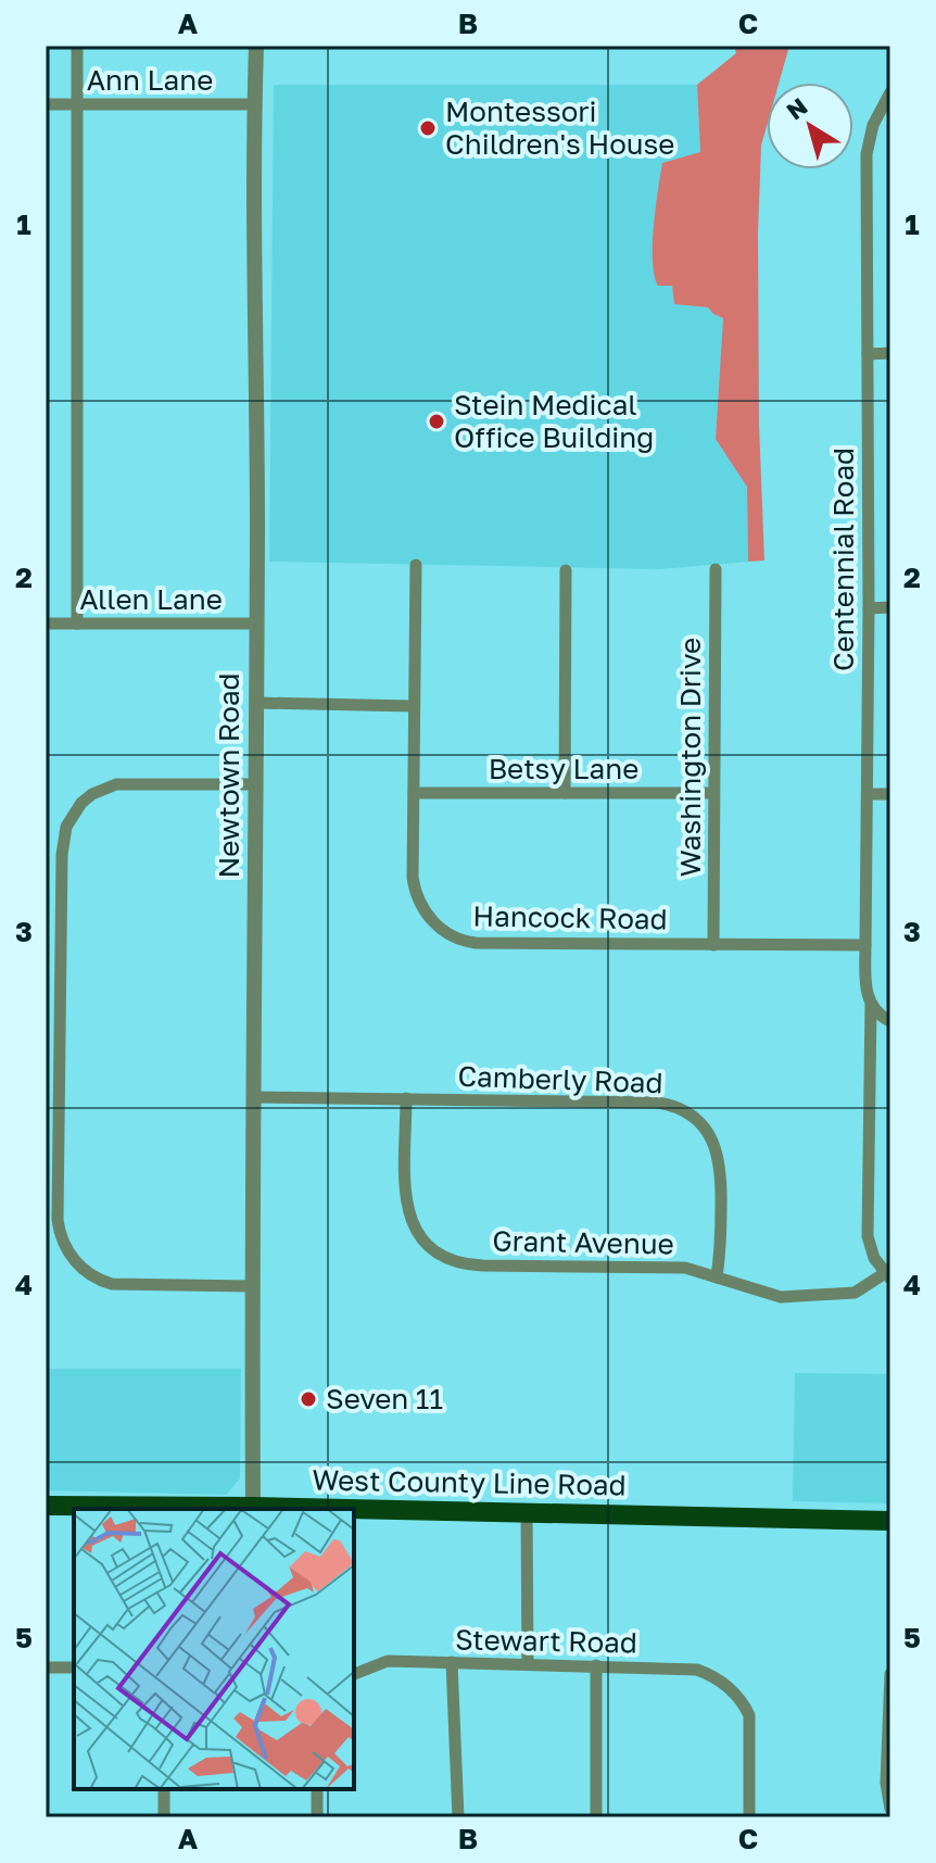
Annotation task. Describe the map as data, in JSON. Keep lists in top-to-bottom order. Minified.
{"streets":{"main road":["West County Line Road"],"street":["Ann Lane","Centennial Road","Allen Lane","Washington Drive","Betsy Lane","Newtown Road","Hancock Road","Camberly Road","Grant Avenue","Stewart Road"]},"crossings":[["Ann Lane","Newtown Road"],["Centennial Road","Hancock Road"],["Centennial Road","Grant Avenue"],["Allen Lane","Newtown Road"],["Washington Drive","Betsy Lane"],["Washington Drive","Hancock Road"],["Betsy Lane","Hancock Road"],["Newtown Road","Camberly Road"],["Newtown Road","West County Line Road"],["Camberly Road","Grant Avenue"]],"places":["Montessori Children's House","Stein Medical Office Building","Seven 11"],"north":"top left","grid":{"columns":["A","B","C"],"rows":["1","2","3","4","5"]}}
